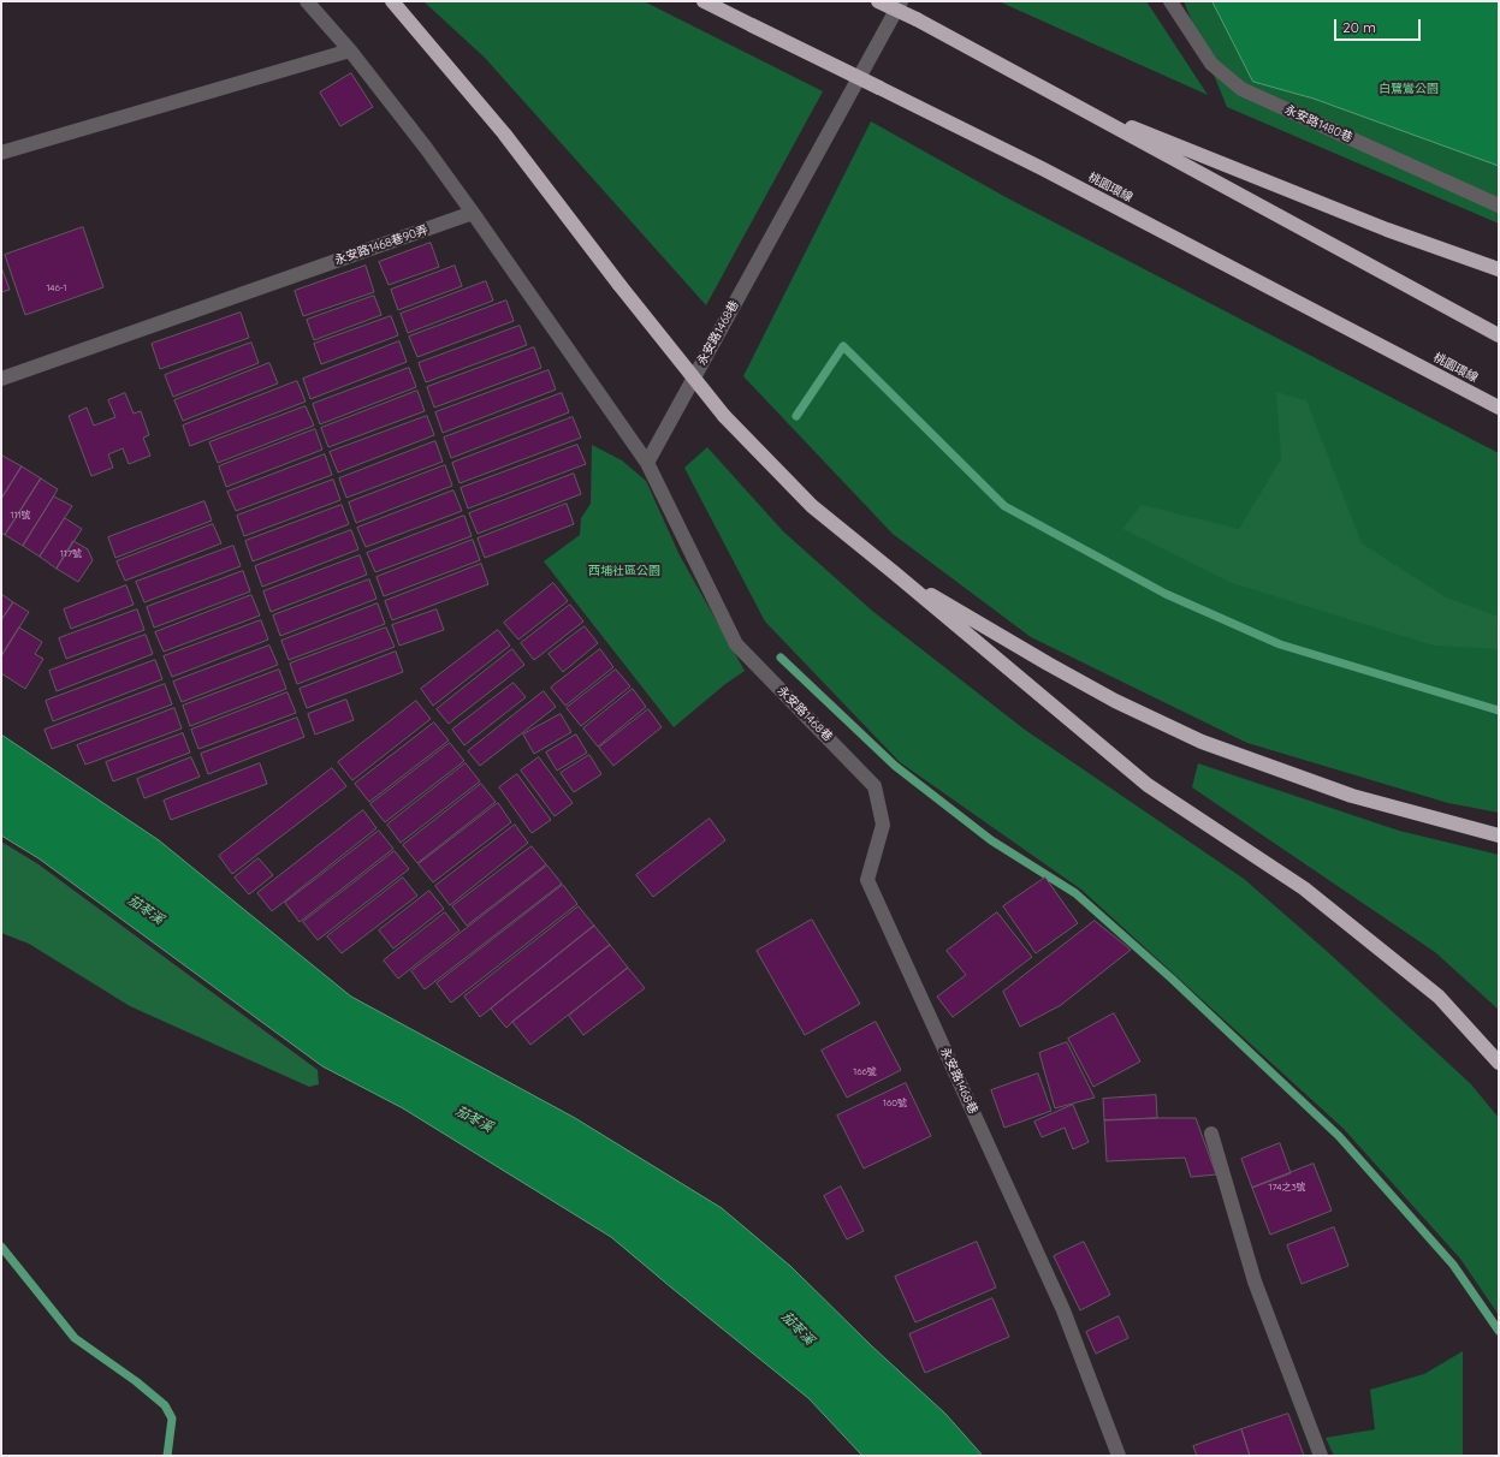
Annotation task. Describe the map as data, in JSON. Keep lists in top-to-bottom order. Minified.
{"streets":{"highway":["桃園環線"],"street":["永安路1480巷","永安路1468巷90弄","永安路1468巷"]},"water":["茄苳溪"],"parks":["白鷺鸞公園","西埔社區公園"],"house_numbers":["146-1","111號","117號","166號","160號","174之3號"],"scale_bar":"20 m"}
